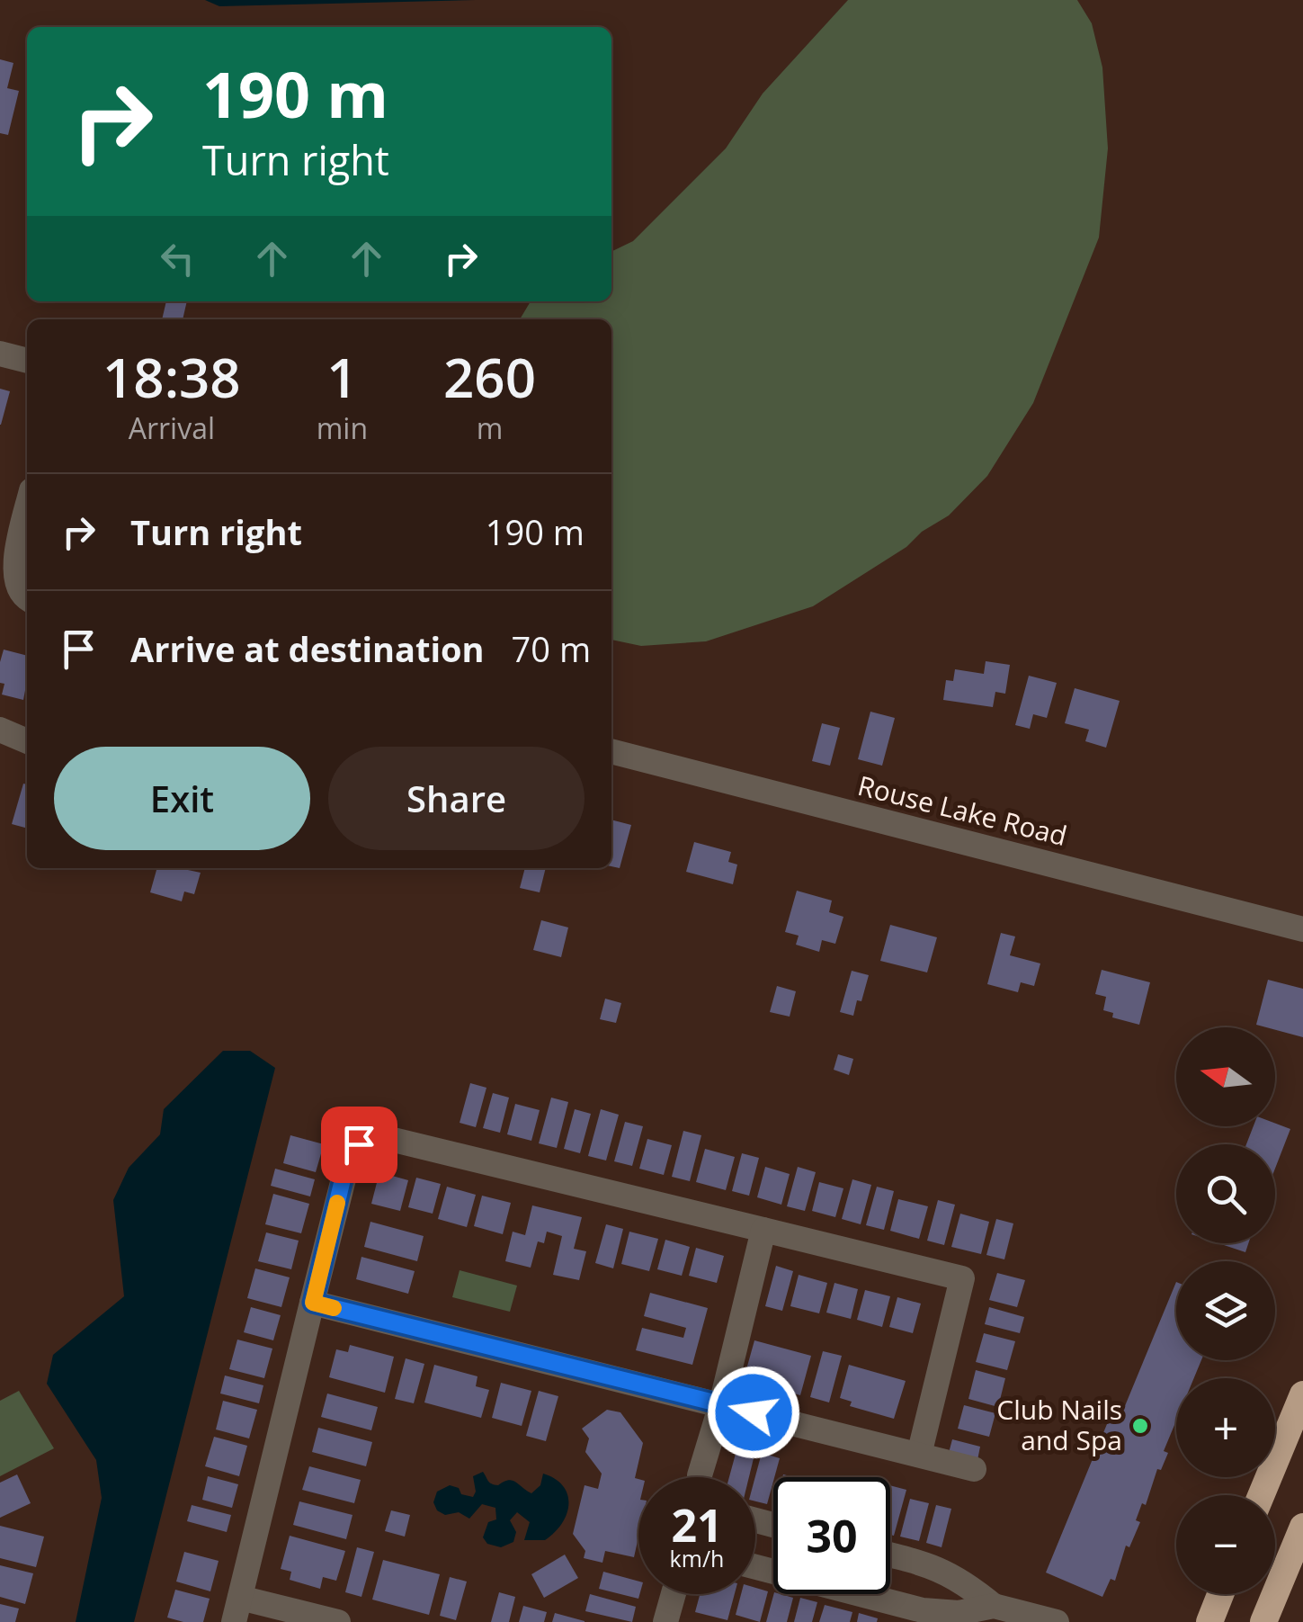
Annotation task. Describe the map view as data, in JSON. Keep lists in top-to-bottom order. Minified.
{"streets":{"street":["Rouse Lake Road"]},"places":["Club Nails and Spa"],"north":"left","page":{"turn":["190 m","Turn right"],"eta":["18:38","Arrival","1","min","260","m"],"list":[{"name":"Turn right","value":"190 m"},{"name":"Arrive at destination","value":"70 m"}],"buttons":["Exit","Share"],"map_buttons":["+","−"],"speed":"21 km/h","limit":"30"}}
